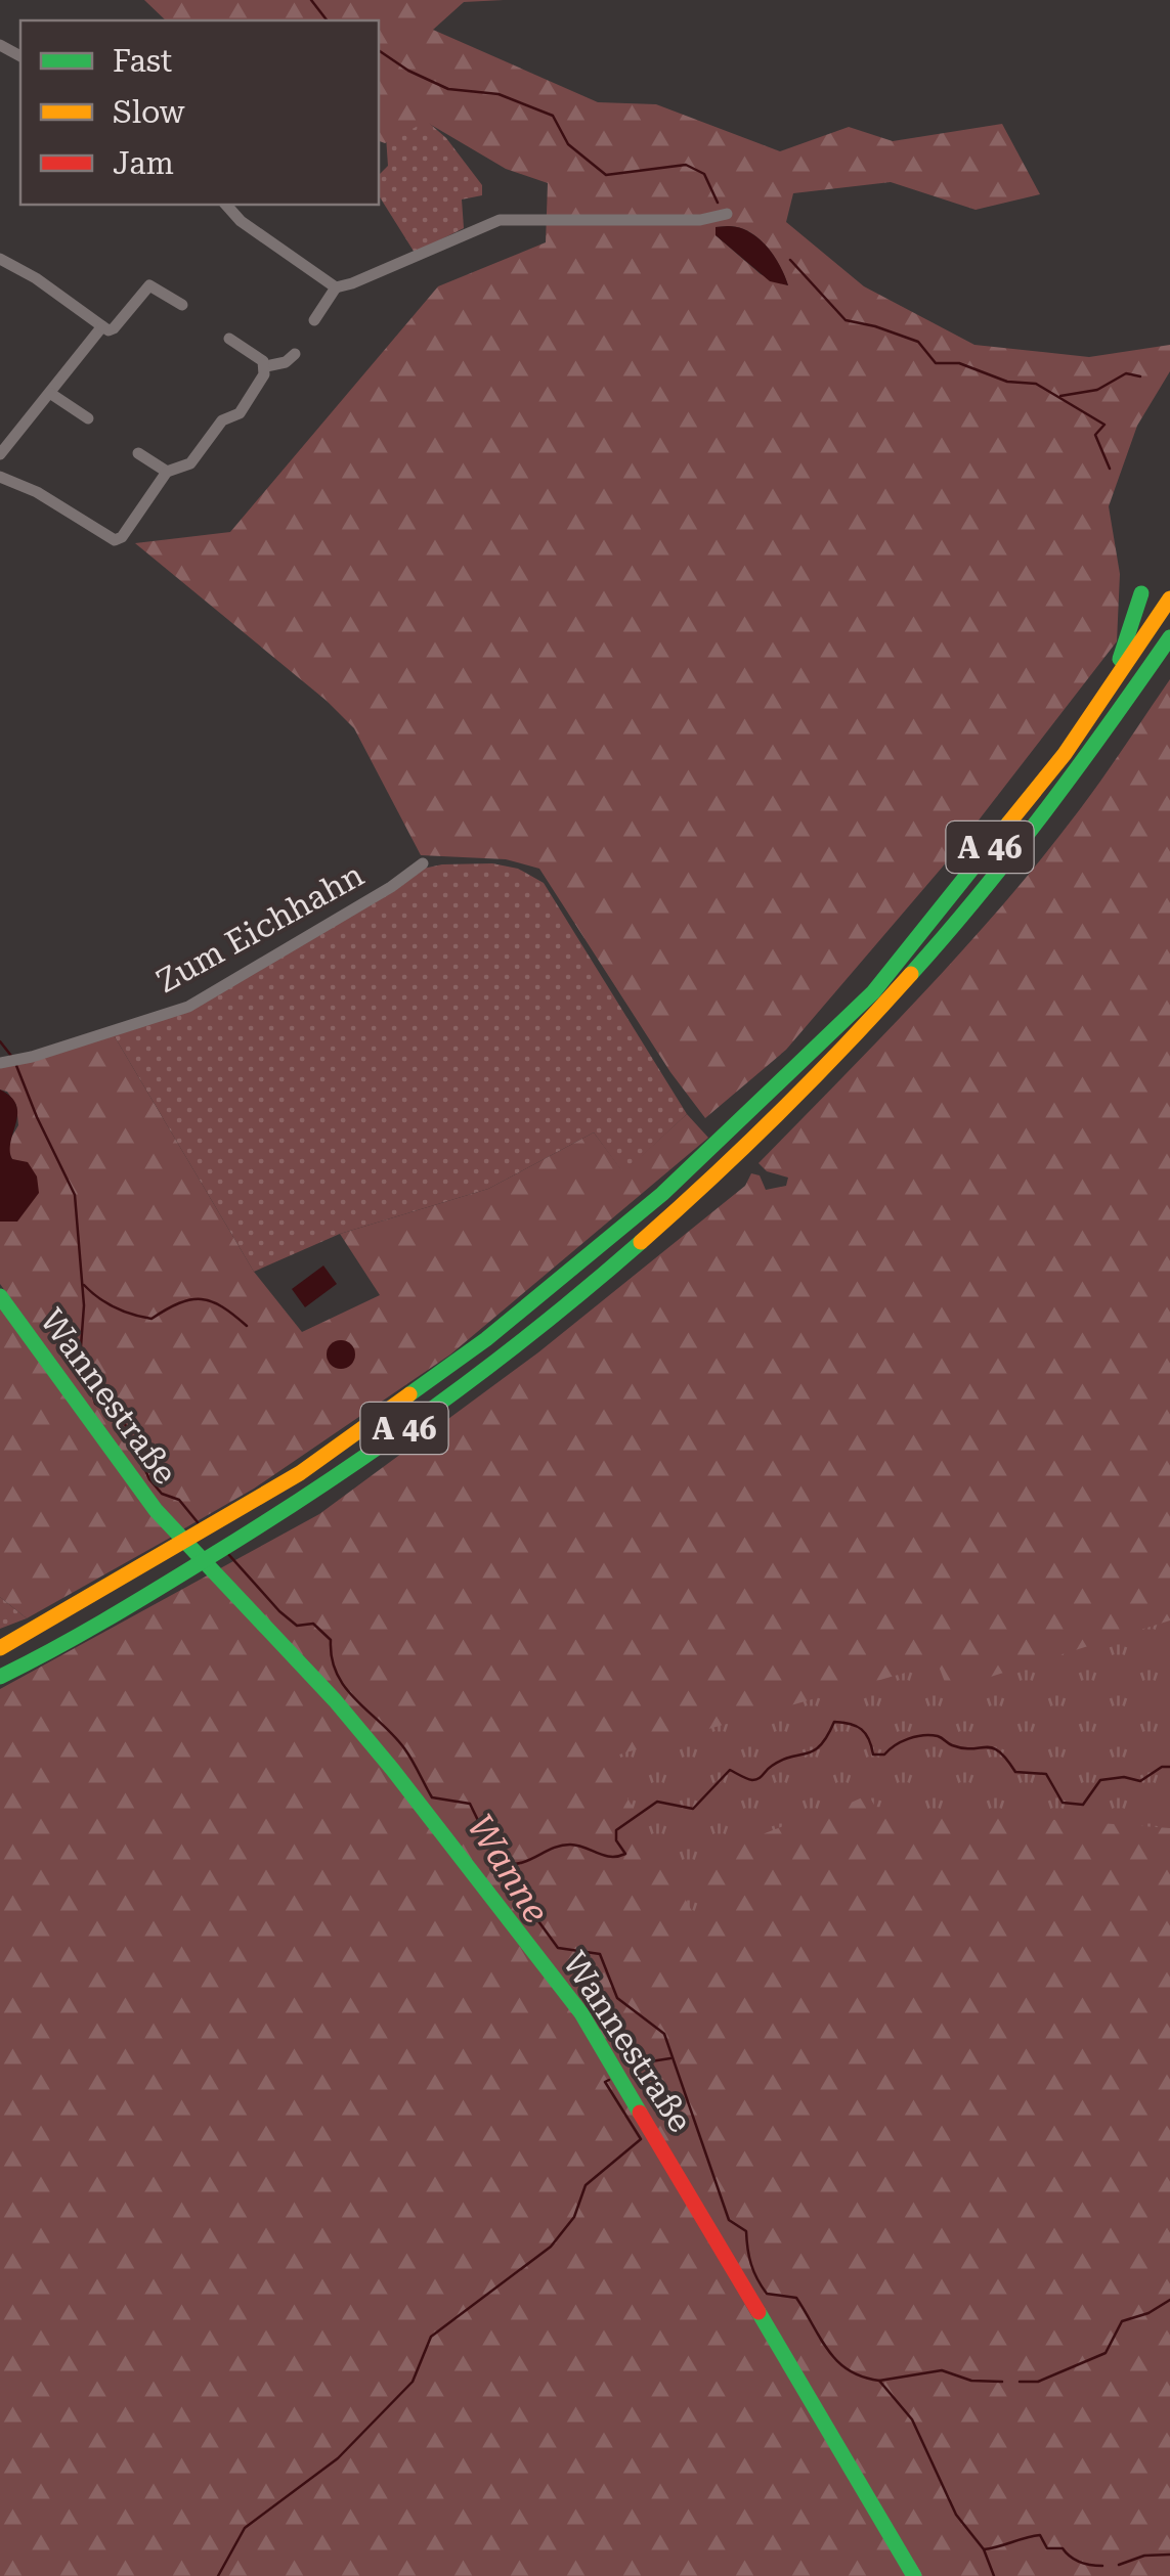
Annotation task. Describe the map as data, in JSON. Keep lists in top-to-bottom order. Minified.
{"streets":{"main road":["A 46","Wannestraße"],"street":["Zum Eichhahn"]},"water":["Wanne"],"legend":["Fast","Slow","Jam"]}
